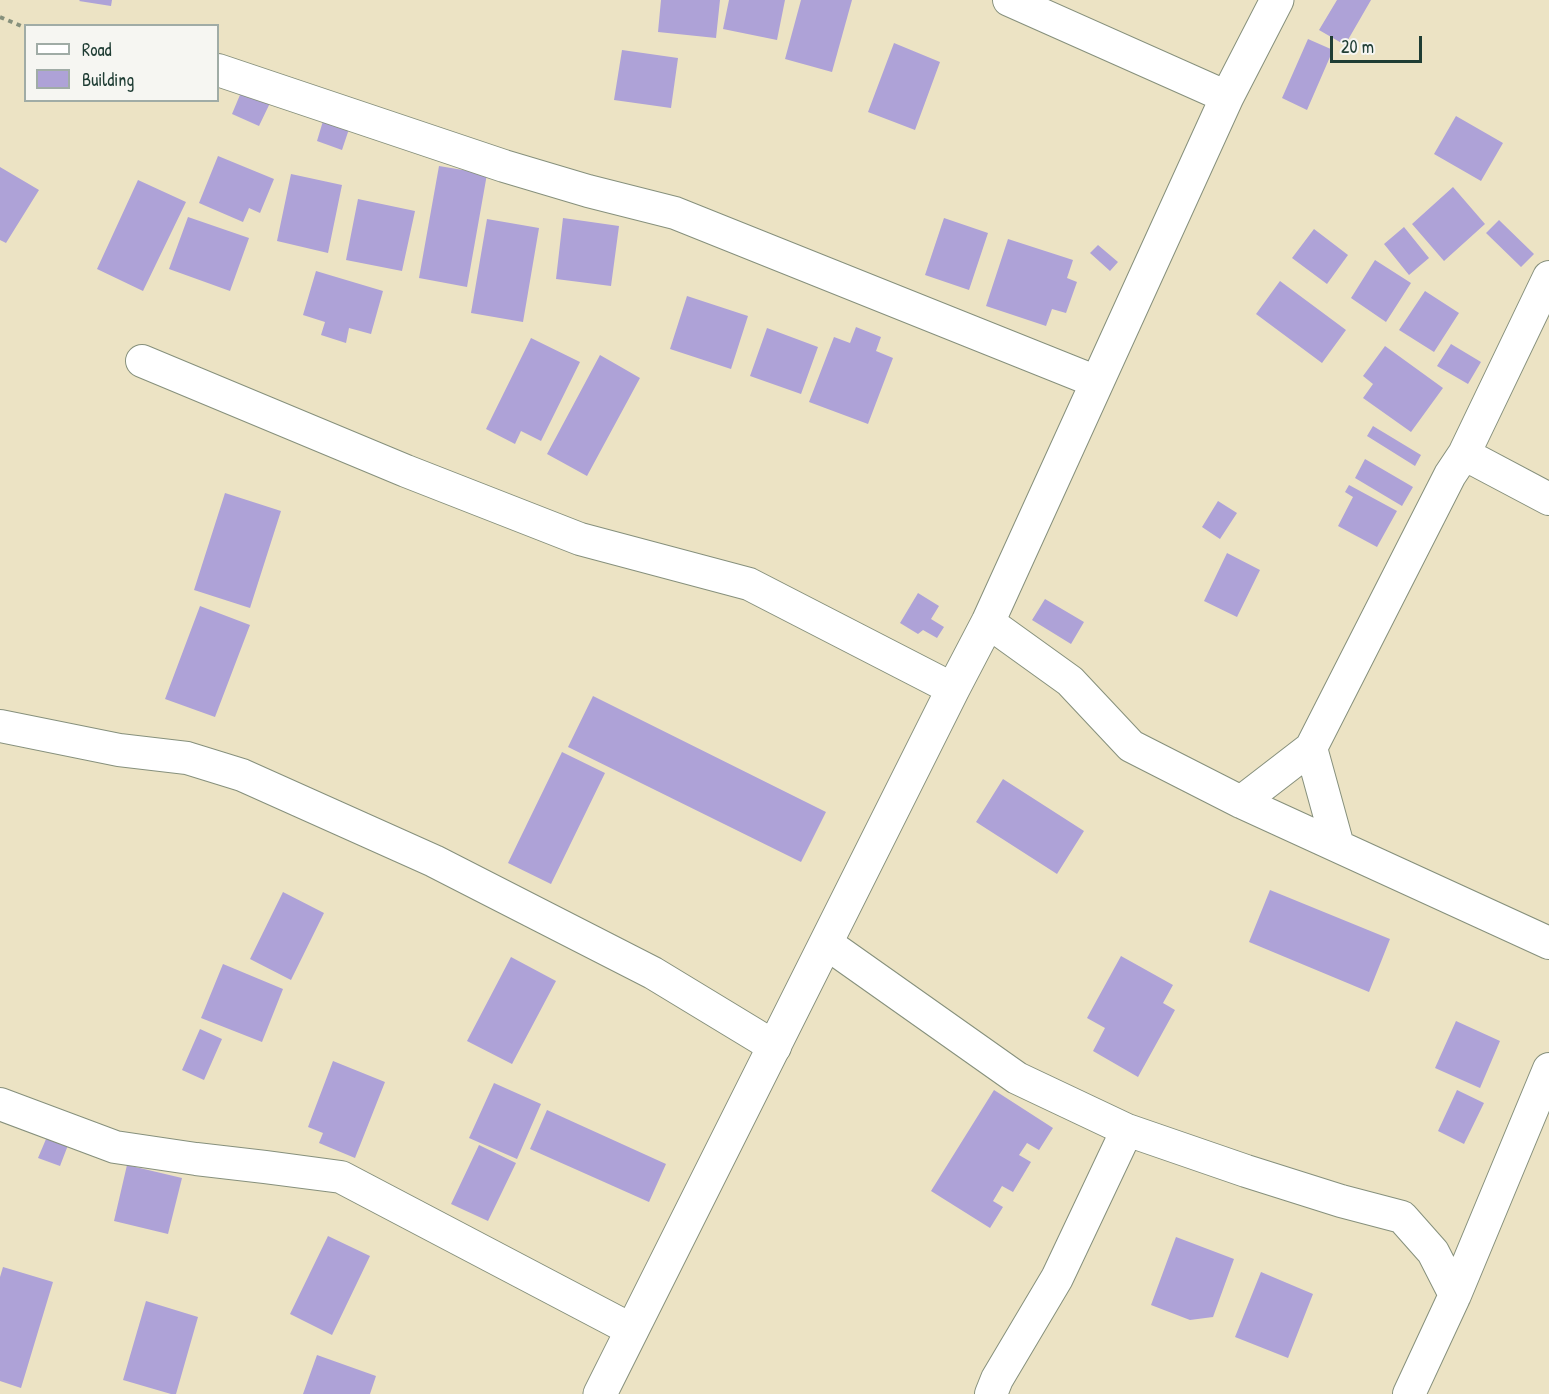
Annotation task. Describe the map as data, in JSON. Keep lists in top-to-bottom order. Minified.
{"legend":["Road","Building"],"scale_bar":"20 m"}
